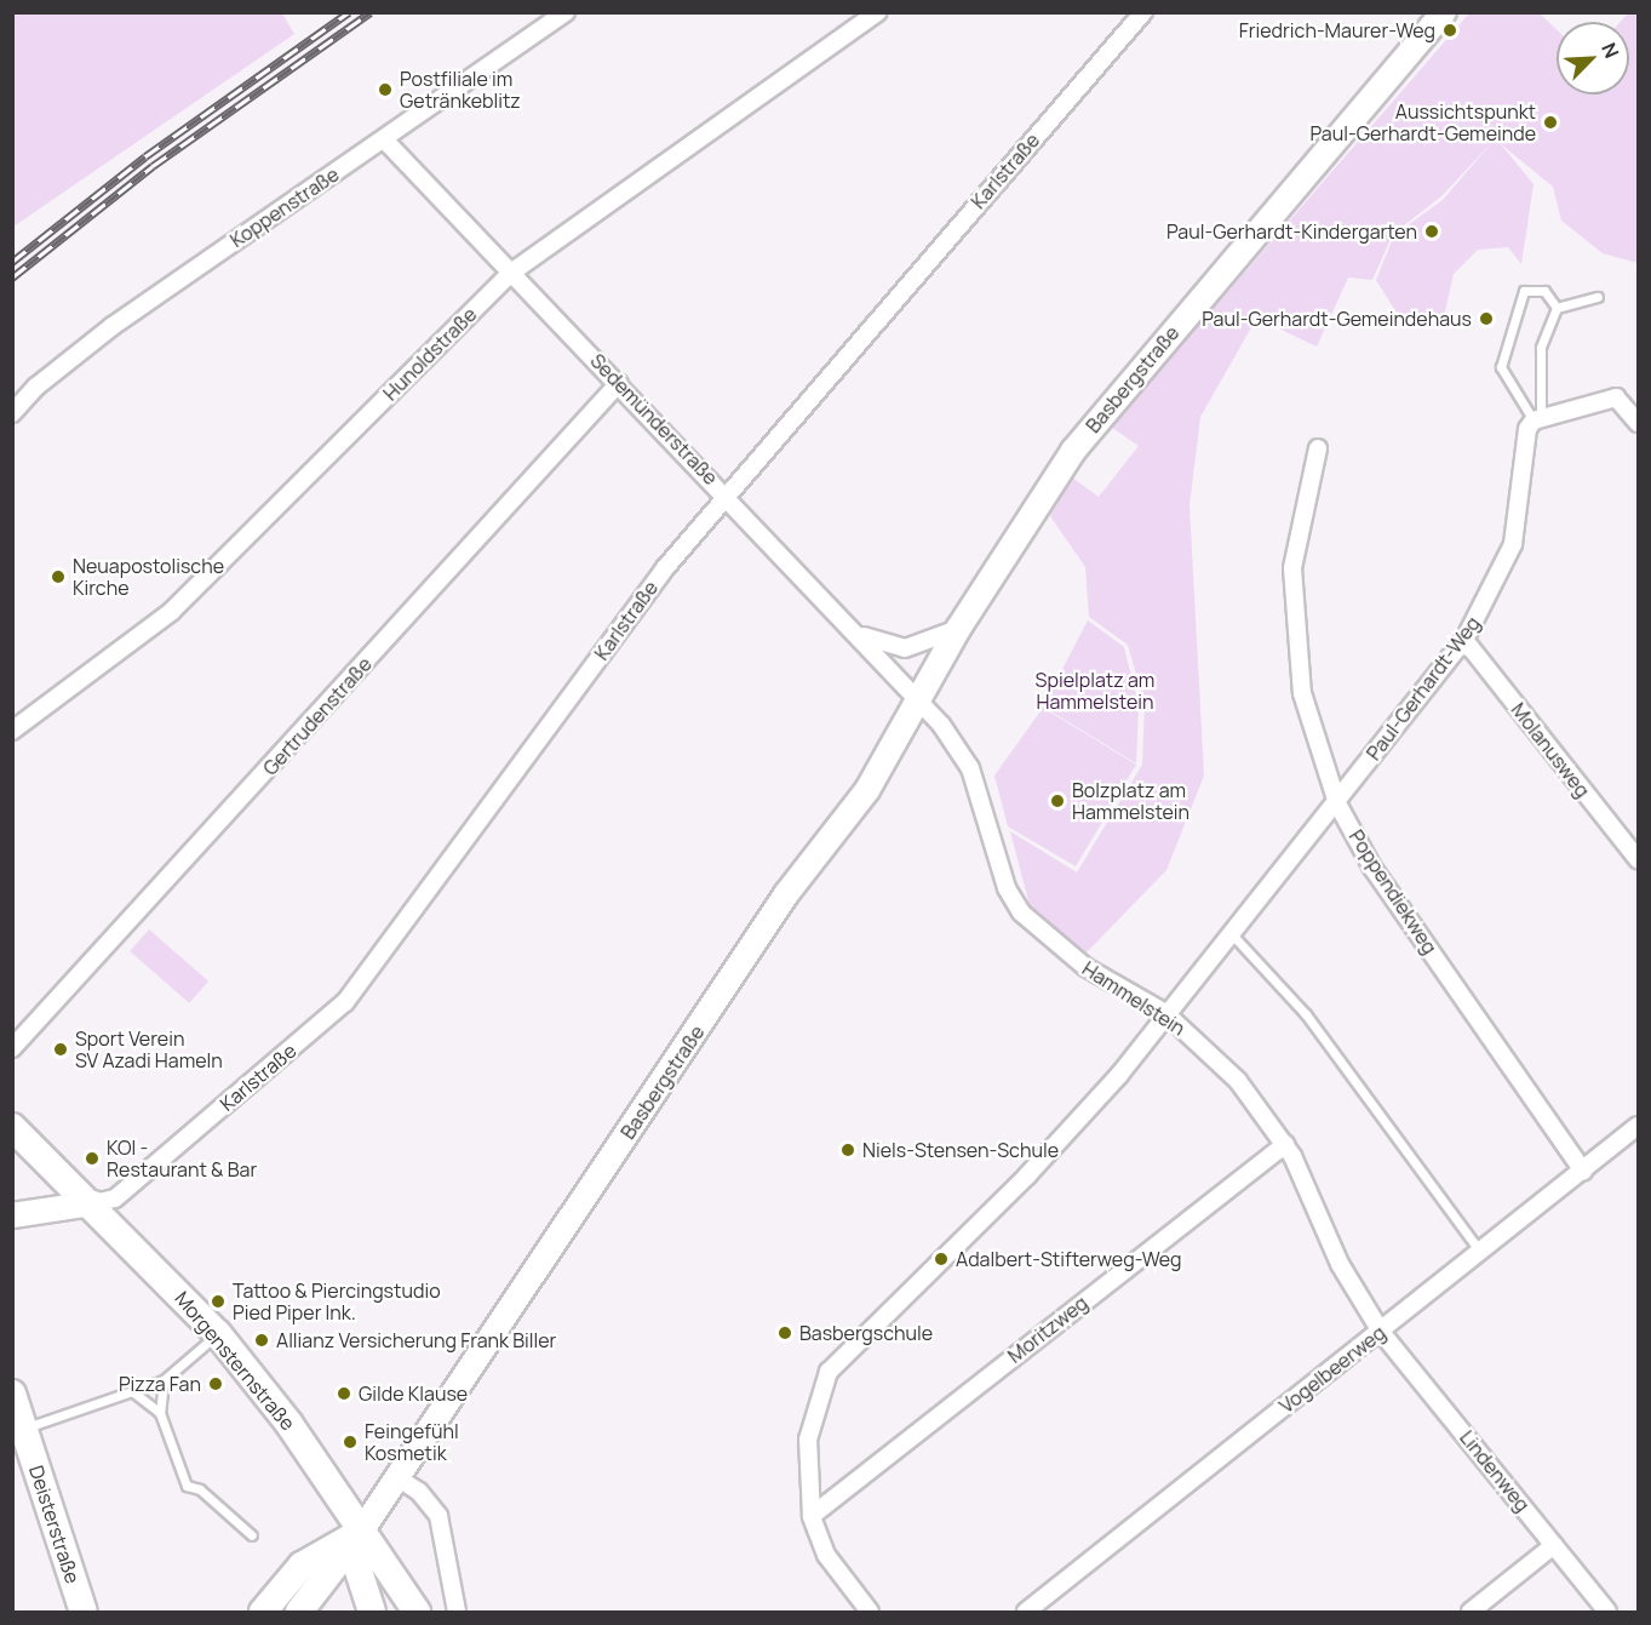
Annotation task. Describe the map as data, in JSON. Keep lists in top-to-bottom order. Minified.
{"streets":{"main road":["Basbergstraße","Morgensternstraße","Deisterstraße"],"street":["Karlstraße","Koppenstraße","Hunoldstraße","Sedemünderstraße","Paul-Gerhardt-Weg","Gertrudenstraße","Molanusweg","Poppendiekweg","Hammelstein","Moritzweg","Vogelbeerweg","Lindenweg"]},"crossings":[["Karlstraße","Sedemünderstraße"],["Karlstraße","Morgensternstraße"],["Koppenstraße","Sedemünderstraße"],["Hunoldstraße","Sedemünderstraße"],["Basbergstraße","Sedemünderstraße"],["Basbergstraße","Hammelstein"],["Basbergstraße","Morgensternstraße"],["Sedemünderstraße","Gertrudenstraße"],["Sedemünderstraße","Hammelstein"],["Paul-Gerhardt-Weg","Molanusweg"],["Paul-Gerhardt-Weg","Poppendiekweg"],["Paul-Gerhardt-Weg","Hammelstein"],["Paul-Gerhardt-Weg","Moritzweg"],["Poppendiekweg","Vogelbeerweg"],["Hammelstein","Moritzweg"],["Hammelstein","Vogelbeerweg"],["Hammelstein","Lindenweg"],["Vogelbeerweg","Lindenweg"]],"parks":["Spielplatz am Hammelstein"],"places":["Friedrich-Maurer-Weg","Postfiliale im Getränkeblitz","Aussichtspunkt Paul-Gerhardt-Gemeinde","Paul-Gerhardt-Kindergarten","Paul-Gerhardt-Gemeindehaus","Neuapostolische Kirche","Bolzplatz am Hammelstein","Sport Verein SV Azadi Hameln","Niels-Stensen-Schule","KOI - Restaurant & Bar","Adalbert-Stifterweg-Weg","Tattoo & Piercingstudio Pied Piper Ink.","Basbergschule","Allianz Versicherung Frank Biller","Pizza Fan","Gilde Klause","Feingefühl Kosmetik"],"north":"top right"}
